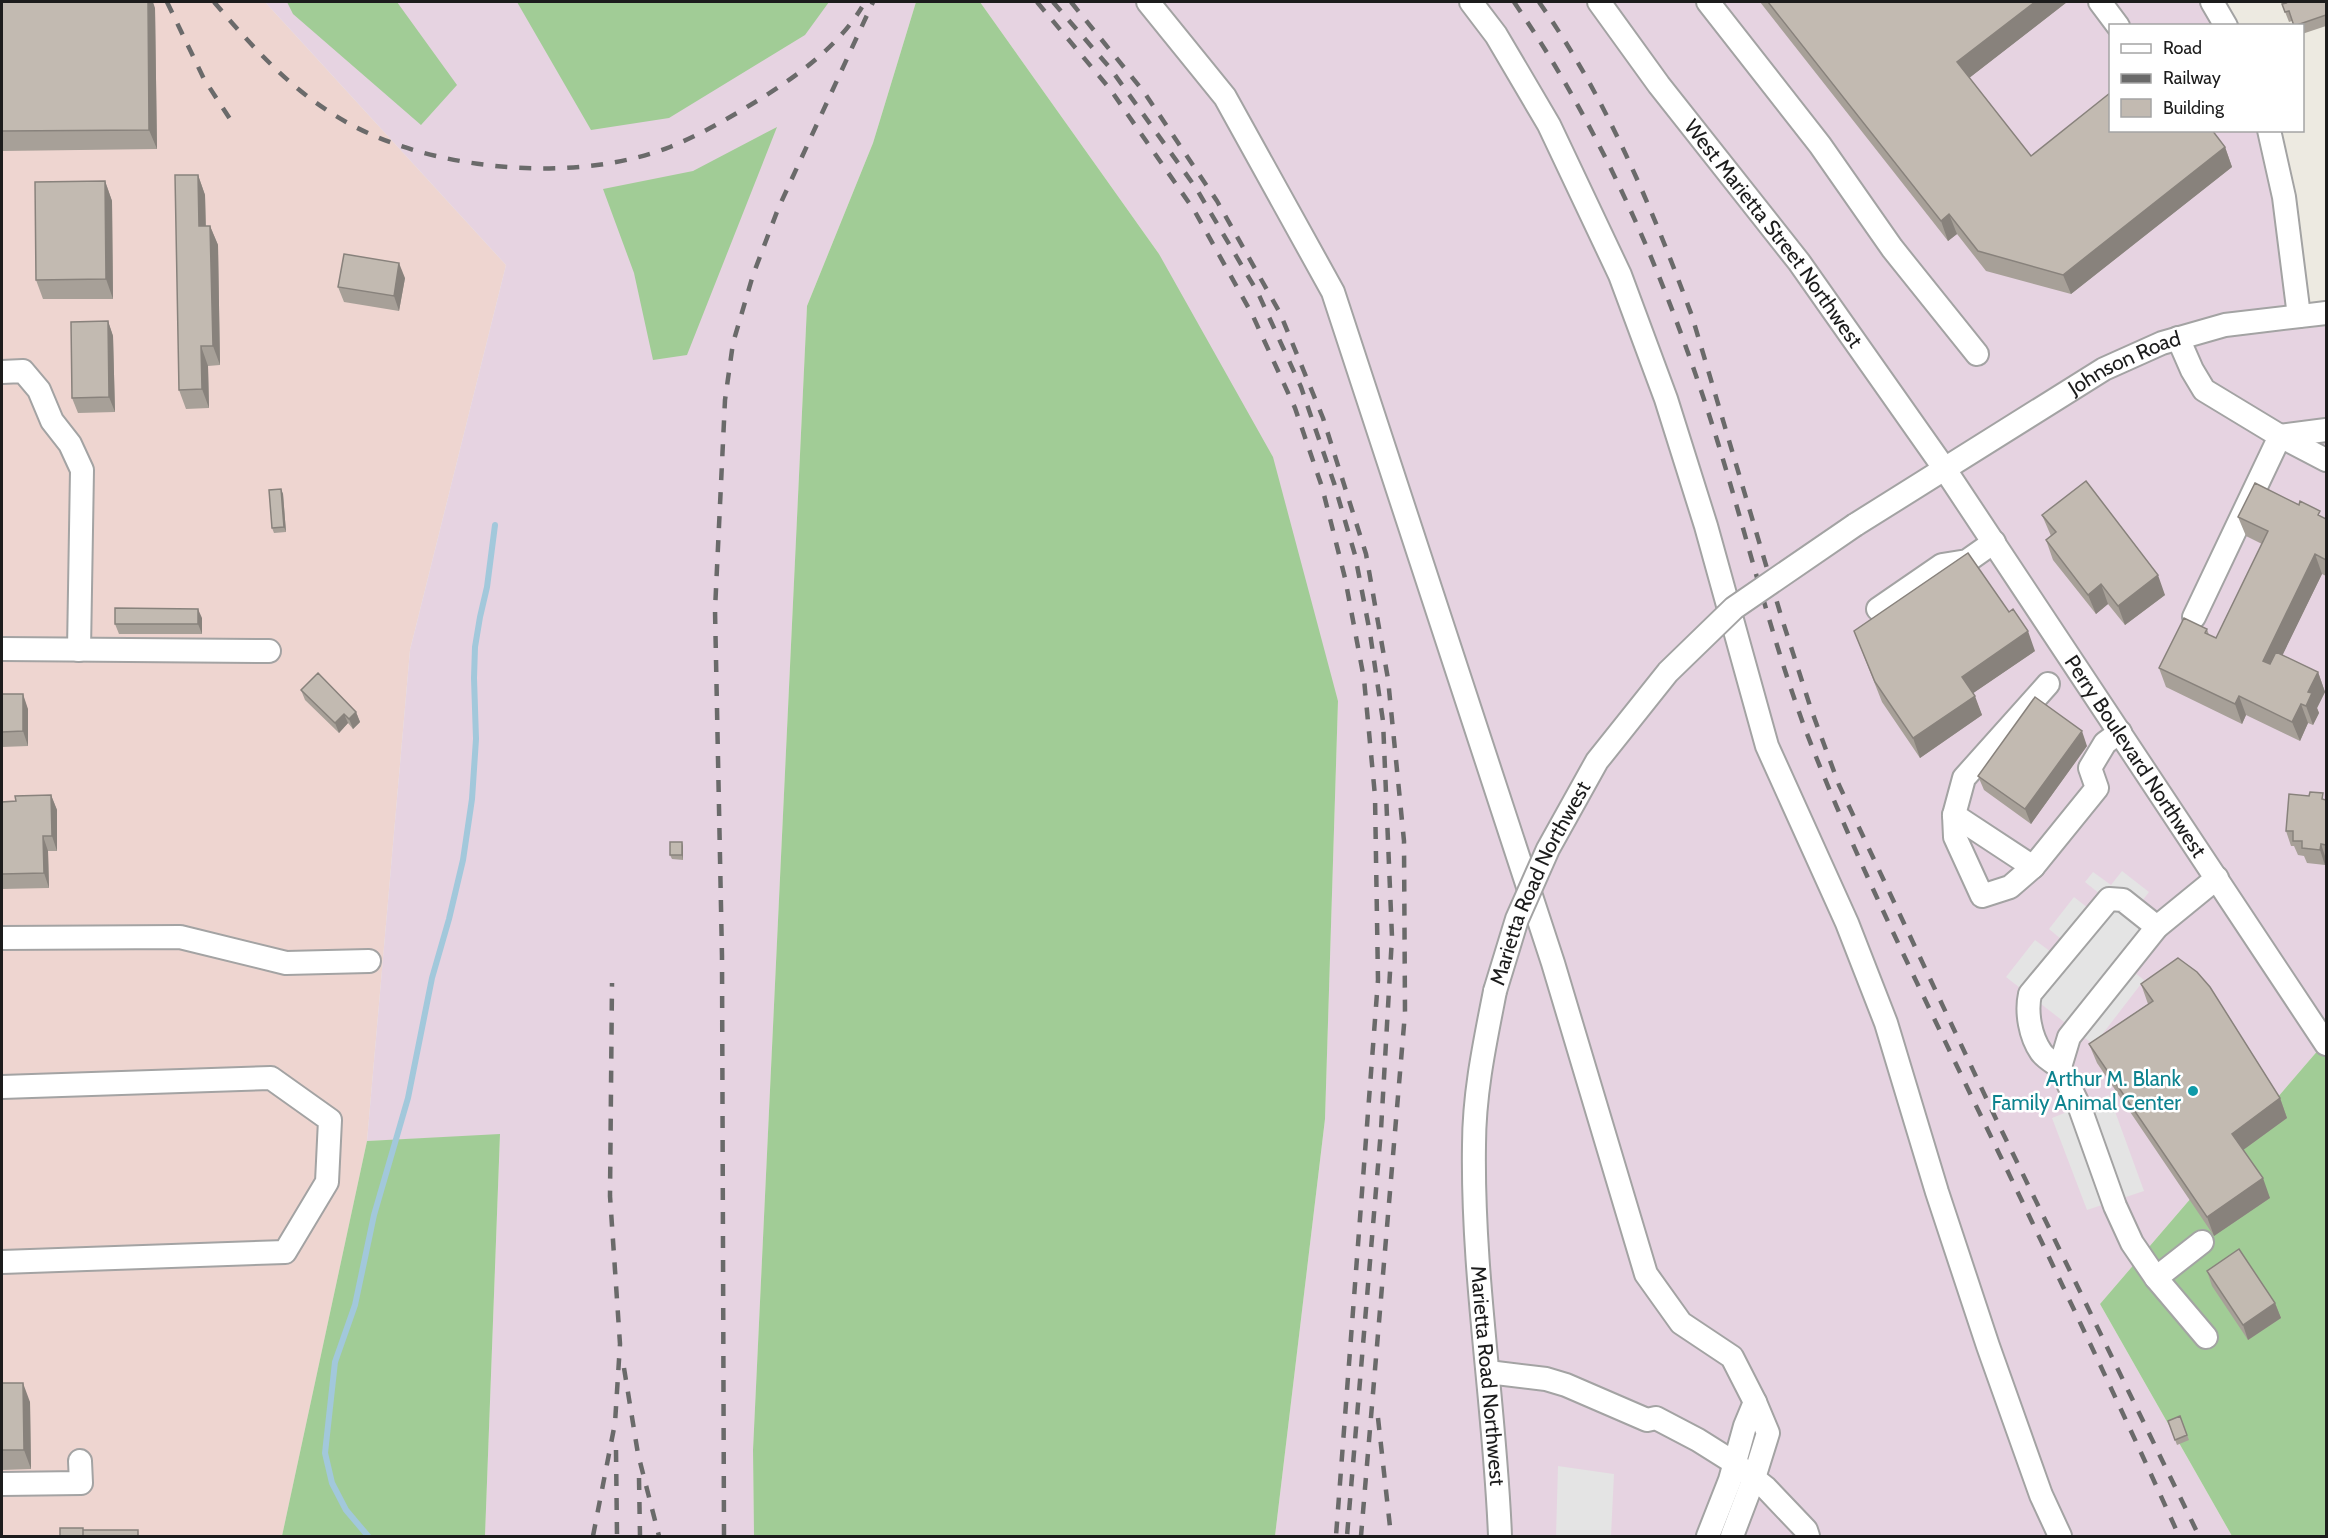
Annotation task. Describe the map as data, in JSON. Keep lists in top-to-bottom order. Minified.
{"streets":{"street":["West Marietta Street Northwest","Johnson Road","Perry Boulevard Northwest","Marietta Road Northwest"]},"crossings":[["West Marietta Street Northwest","Johnson Road"],["West Marietta Street Northwest","Perry Boulevard Northwest"],["West Marietta Street Northwest","Marietta Road Northwest"],["Johnson Road","Perry Boulevard Northwest"],["Johnson Road","Marietta Road Northwest"],["Perry Boulevard Northwest","Marietta Road Northwest"]],"places":["Arthur M. Blank Family Animal Center"],"legend":["Road","Railway","Building"]}
